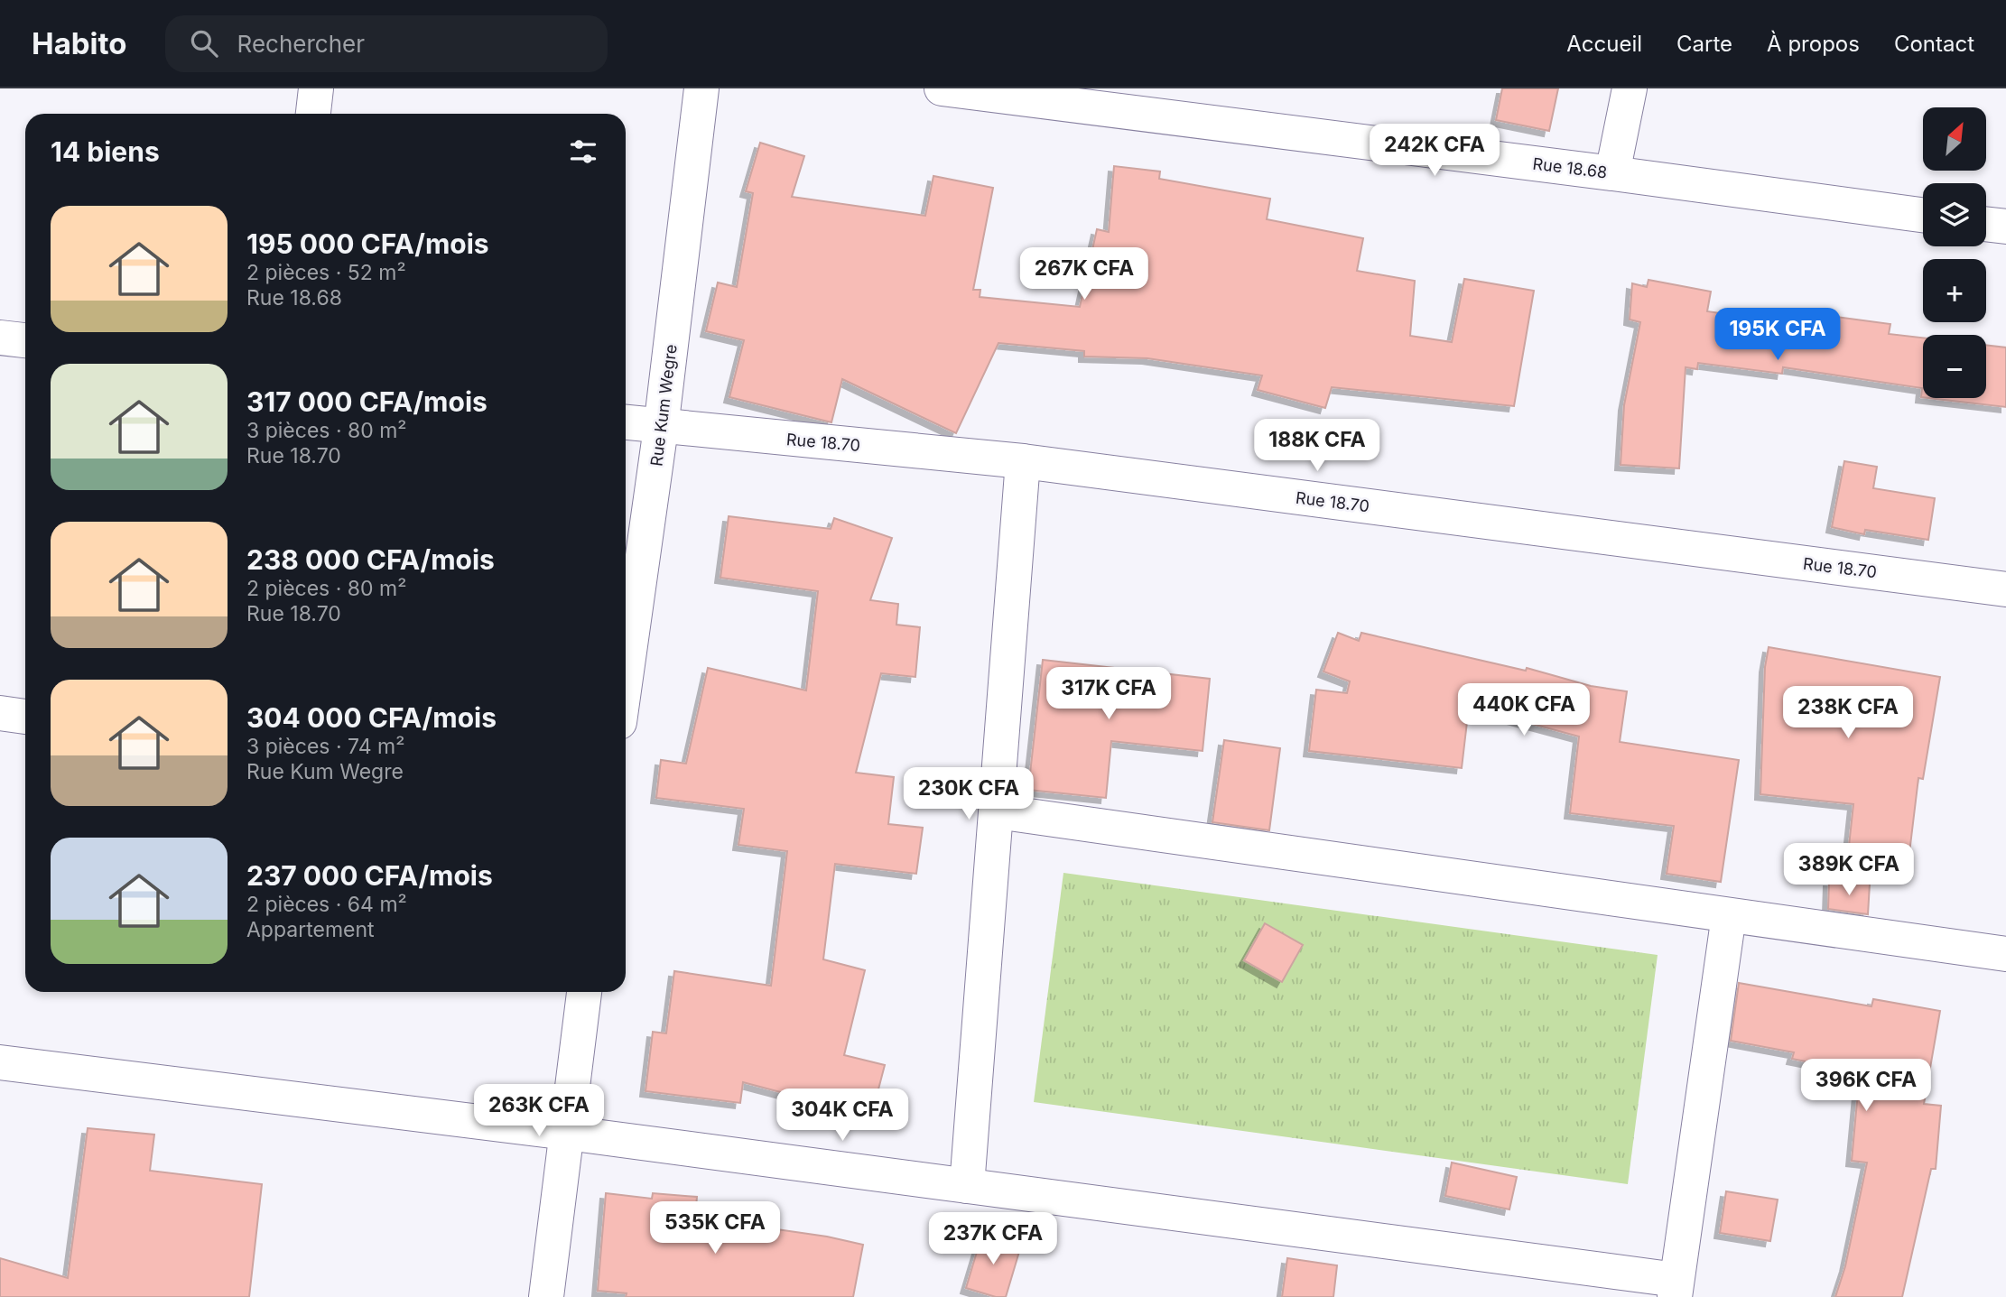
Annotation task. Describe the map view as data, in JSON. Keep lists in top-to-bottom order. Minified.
{"streets":{"street":["Rue 18.68","Rue Kum Wegre","Rue 18.70"]},"crossings":[["Rue Kum Wegre","Rue 18.70"]],"north":"top right","page":{"header":"Habito","search":"Rechercher","nav":["Accueil","Carte","À propos","Contact"],"map_buttons":["+","−"],"heading":"14 biens","price":["242K CFA","267K CFA","195K CFA","188K CFA","317K CFA","440K CFA","238K CFA","230K CFA","389K CFA","396K CFA","263K CFA","304K CFA","535K CFA","237K CFA"],"list":[{"name":"195 000 CFA/mois","note":"2 pièces · 52 m² · Rue 18.68"},{"name":"317 000 CFA/mois","note":"3 pièces · 80 m² · Rue 18.70"},{"name":"238 000 CFA/mois","note":"2 pièces · 80 m² · Rue 18.70"},{"name":"304 000 CFA/mois","note":"3 pièces · 74 m² · Rue Kum Wegre"},{"name":"237 000 CFA/mois","note":"2 pièces · 64 m² · Appartement"}]}}
